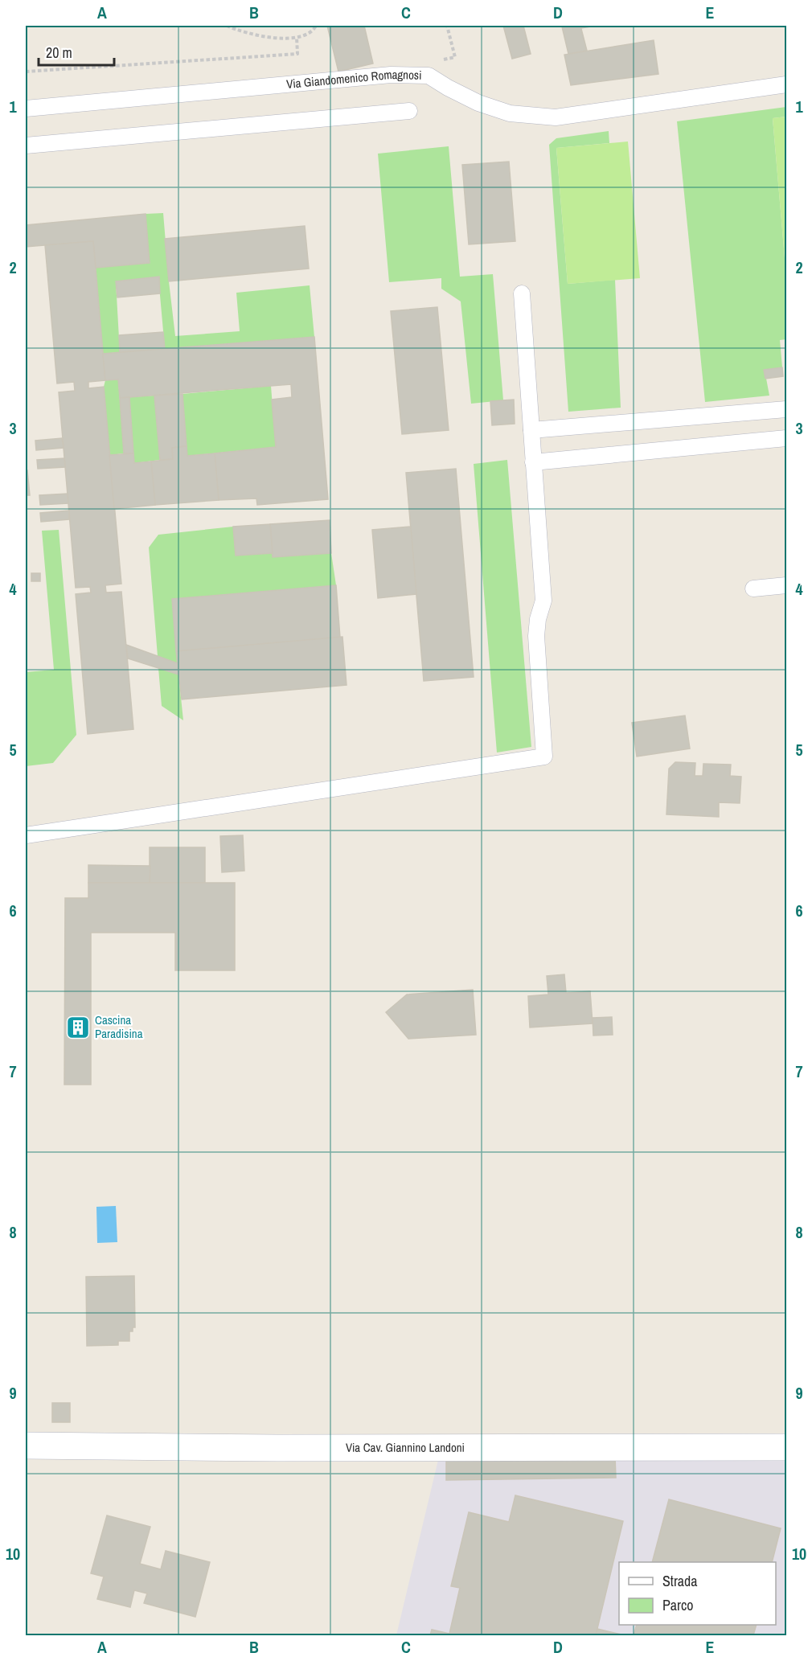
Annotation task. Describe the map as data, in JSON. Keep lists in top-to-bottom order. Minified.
{"streets":{"street":["Via Cav. Giannino Landoni"],"lane":["Via Giandomenico Romagnosi"]},"places":{"building":["Cascina Paradisina"]},"legend":["Strada","Parco"],"scale_bar":"20 m","grid":{"columns":["A","B","C","D","E"],"rows":["1","2","3","4","5","6","7","8","9","10"]}}
